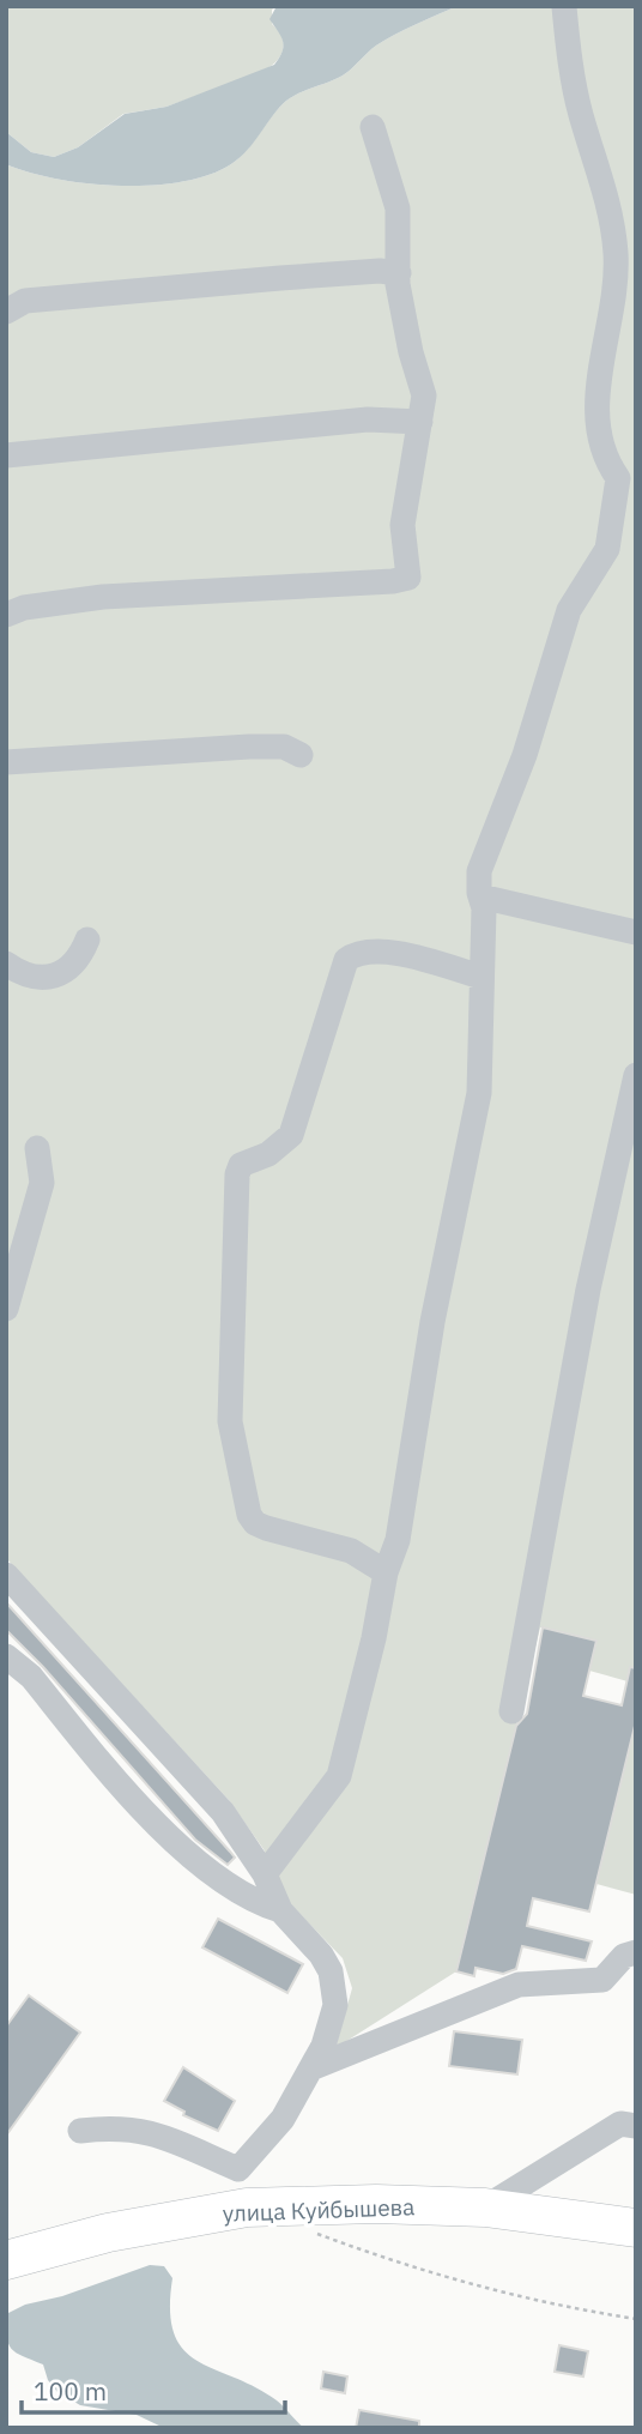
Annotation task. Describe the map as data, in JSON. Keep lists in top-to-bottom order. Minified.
{"streets":{"highway":["улица Куйбышева"]},"scale_bar":"100 m"}
